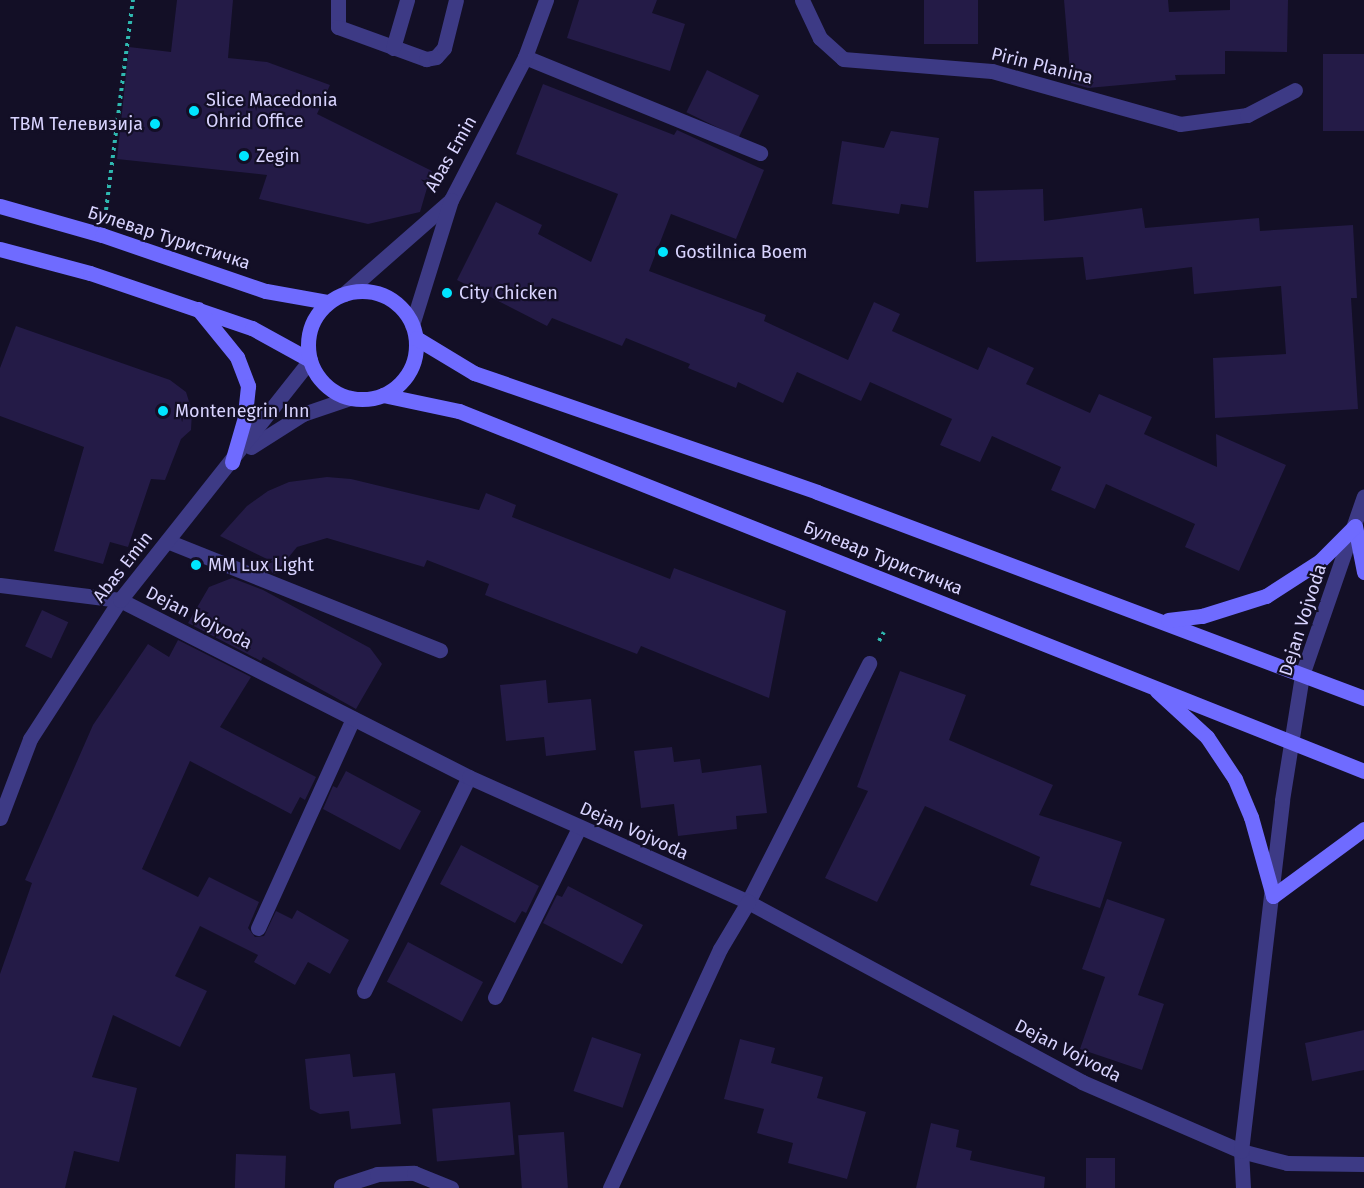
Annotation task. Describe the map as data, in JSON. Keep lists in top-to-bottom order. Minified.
{"streets":{"main road":["Булевар Туристичка"],"street":["Pirin Planina","Abas Emin","Dejan Vojvoda"]},"crossings":[["Abas Emin","Булевар Туристичка"],["Abas Emin","Dejan Vojvoda"],["Булевар Туристичка","Dejan Vojvoda"]],"places":["Slice Macedonia Ohrid Office","ТВМ Телевизија","Zegin","Gostilnica Boem","City Chicken","Montenegrin Inn","MM Lux Light"]}
